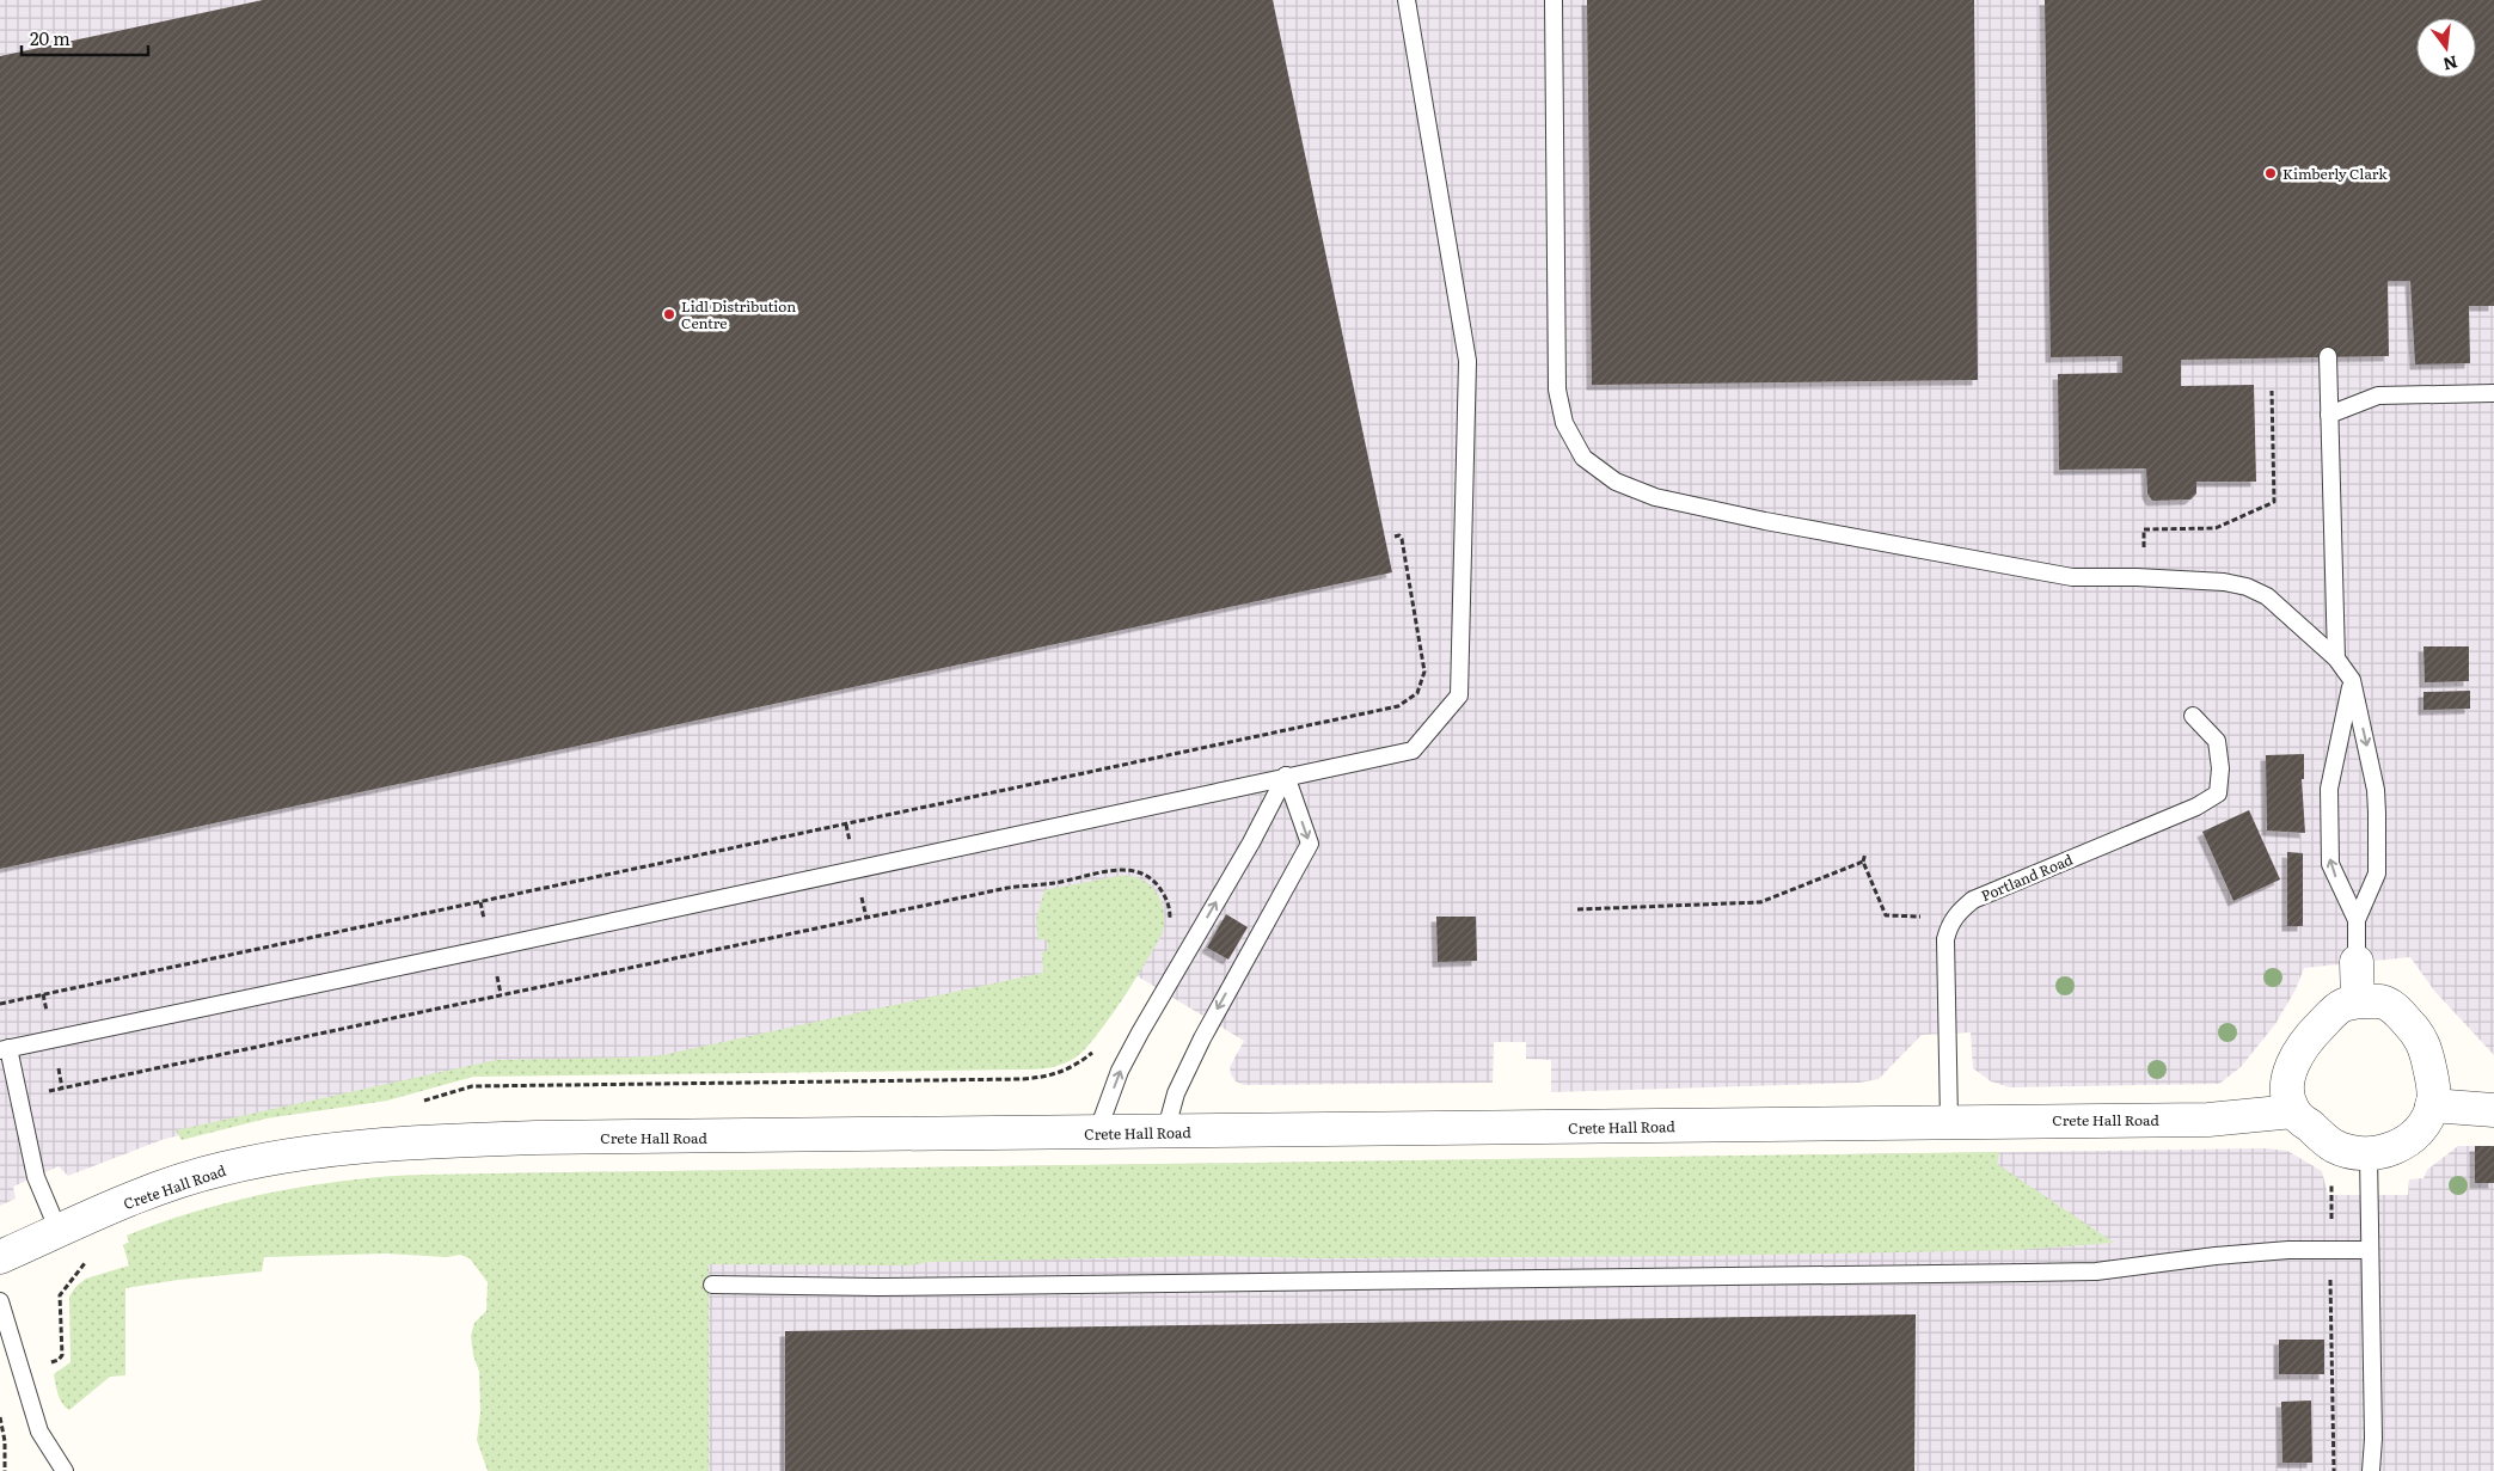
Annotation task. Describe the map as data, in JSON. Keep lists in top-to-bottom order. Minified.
{"streets":{"street":["Crete Hall Road"],"lane":["Portland Road"]},"places":["Kimberly Clark","Lidl Distribution Centre"],"scale_bar":"20 m","north":"bottom"}
